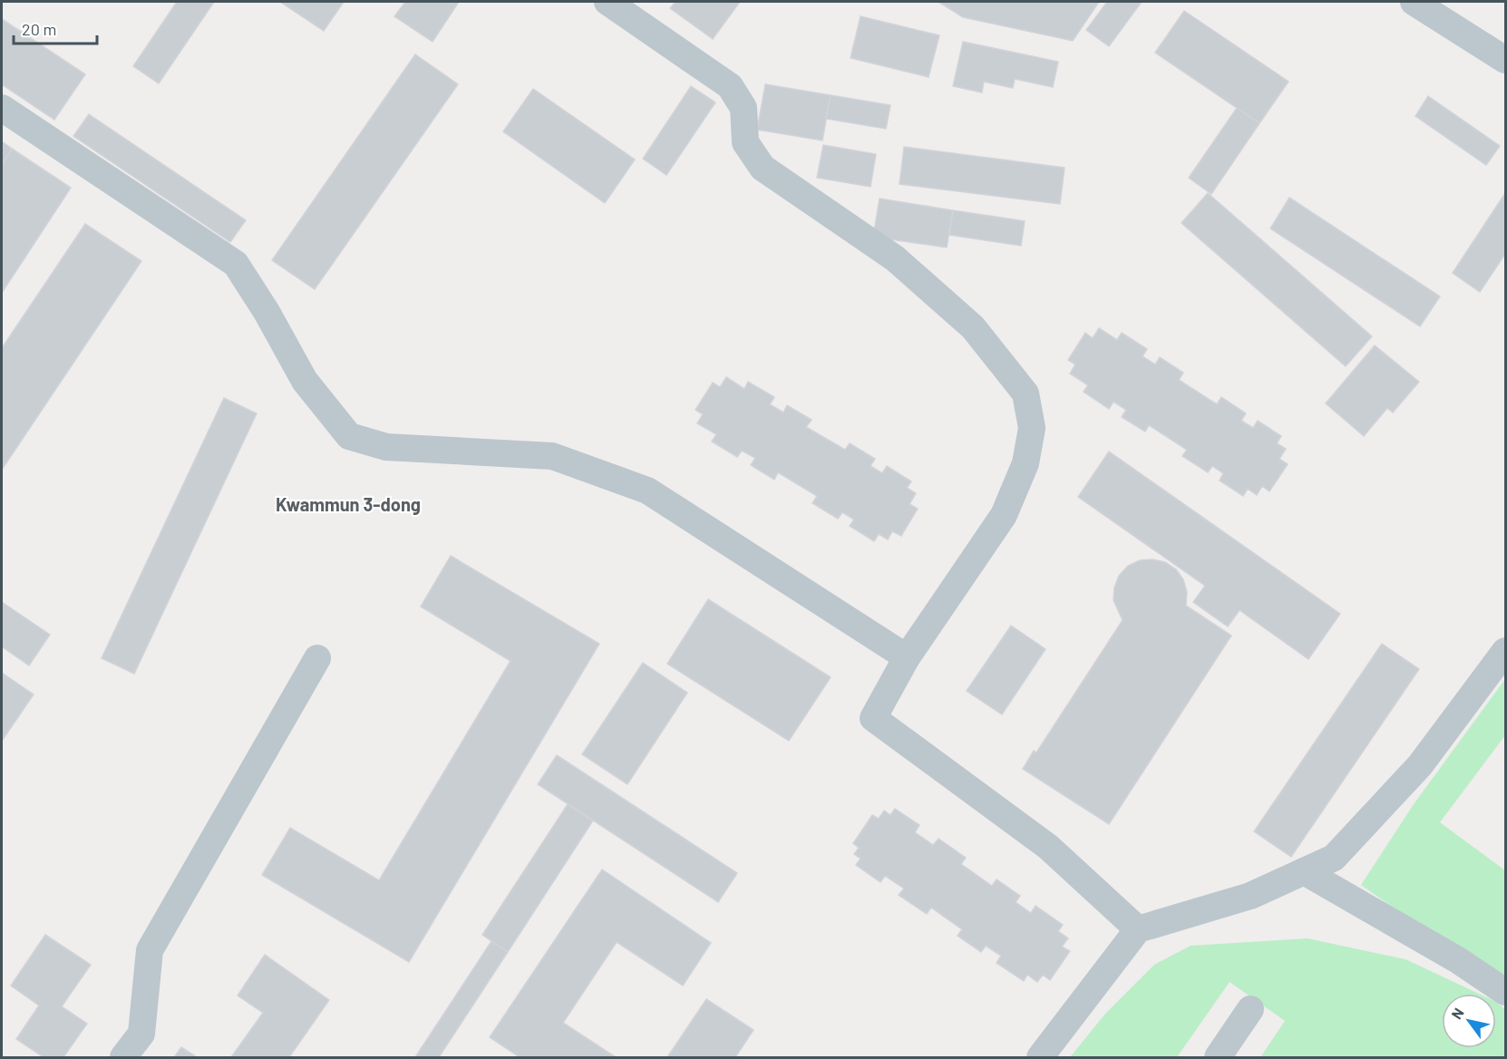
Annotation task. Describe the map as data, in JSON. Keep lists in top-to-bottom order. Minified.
{"districts":["Kwammun 3-dong"],"scale_bar":"20 m","north":"top left"}
